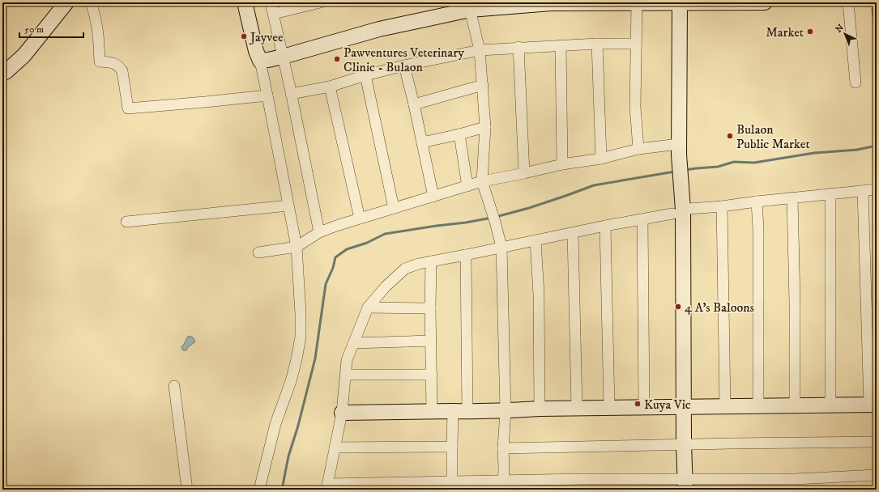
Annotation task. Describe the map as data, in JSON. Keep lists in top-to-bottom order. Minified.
{"places":["Market","Jayvee","Pawventures Veterinary Clinic - Bulaon","Bulaon Public Market","4 A's Baloons","Kuya Vic"],"scale_bar":"50 m","north":"top left"}
